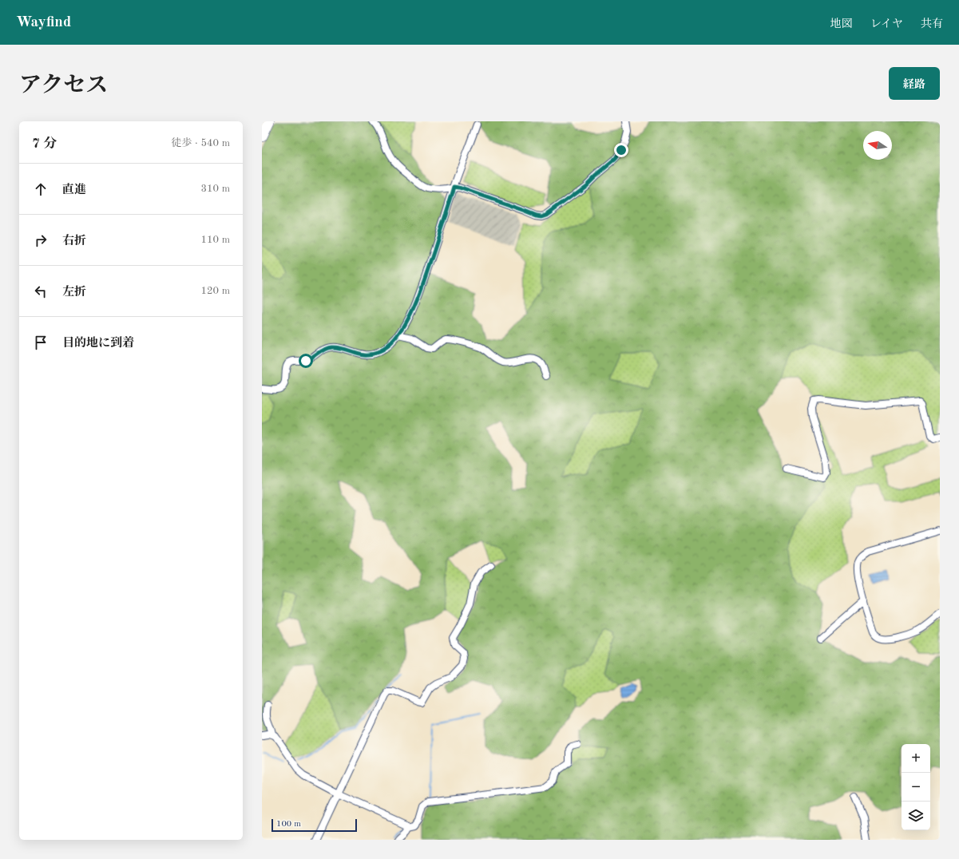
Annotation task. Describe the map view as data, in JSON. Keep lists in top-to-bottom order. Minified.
{"scale_bar":"100 m","north":"left","page":{"header":"Wayfind","nav":["地図","レイヤ","共有"],"title":"アクセス","buttons":"経路","heading":["7 分","徒歩 · 540 m"],"list":[["直進","310 m"],["右折","110 m"],["左折","120 m"],"目的地に到着"],"map_buttons":["+","−"],"scale":"100 m"}}
